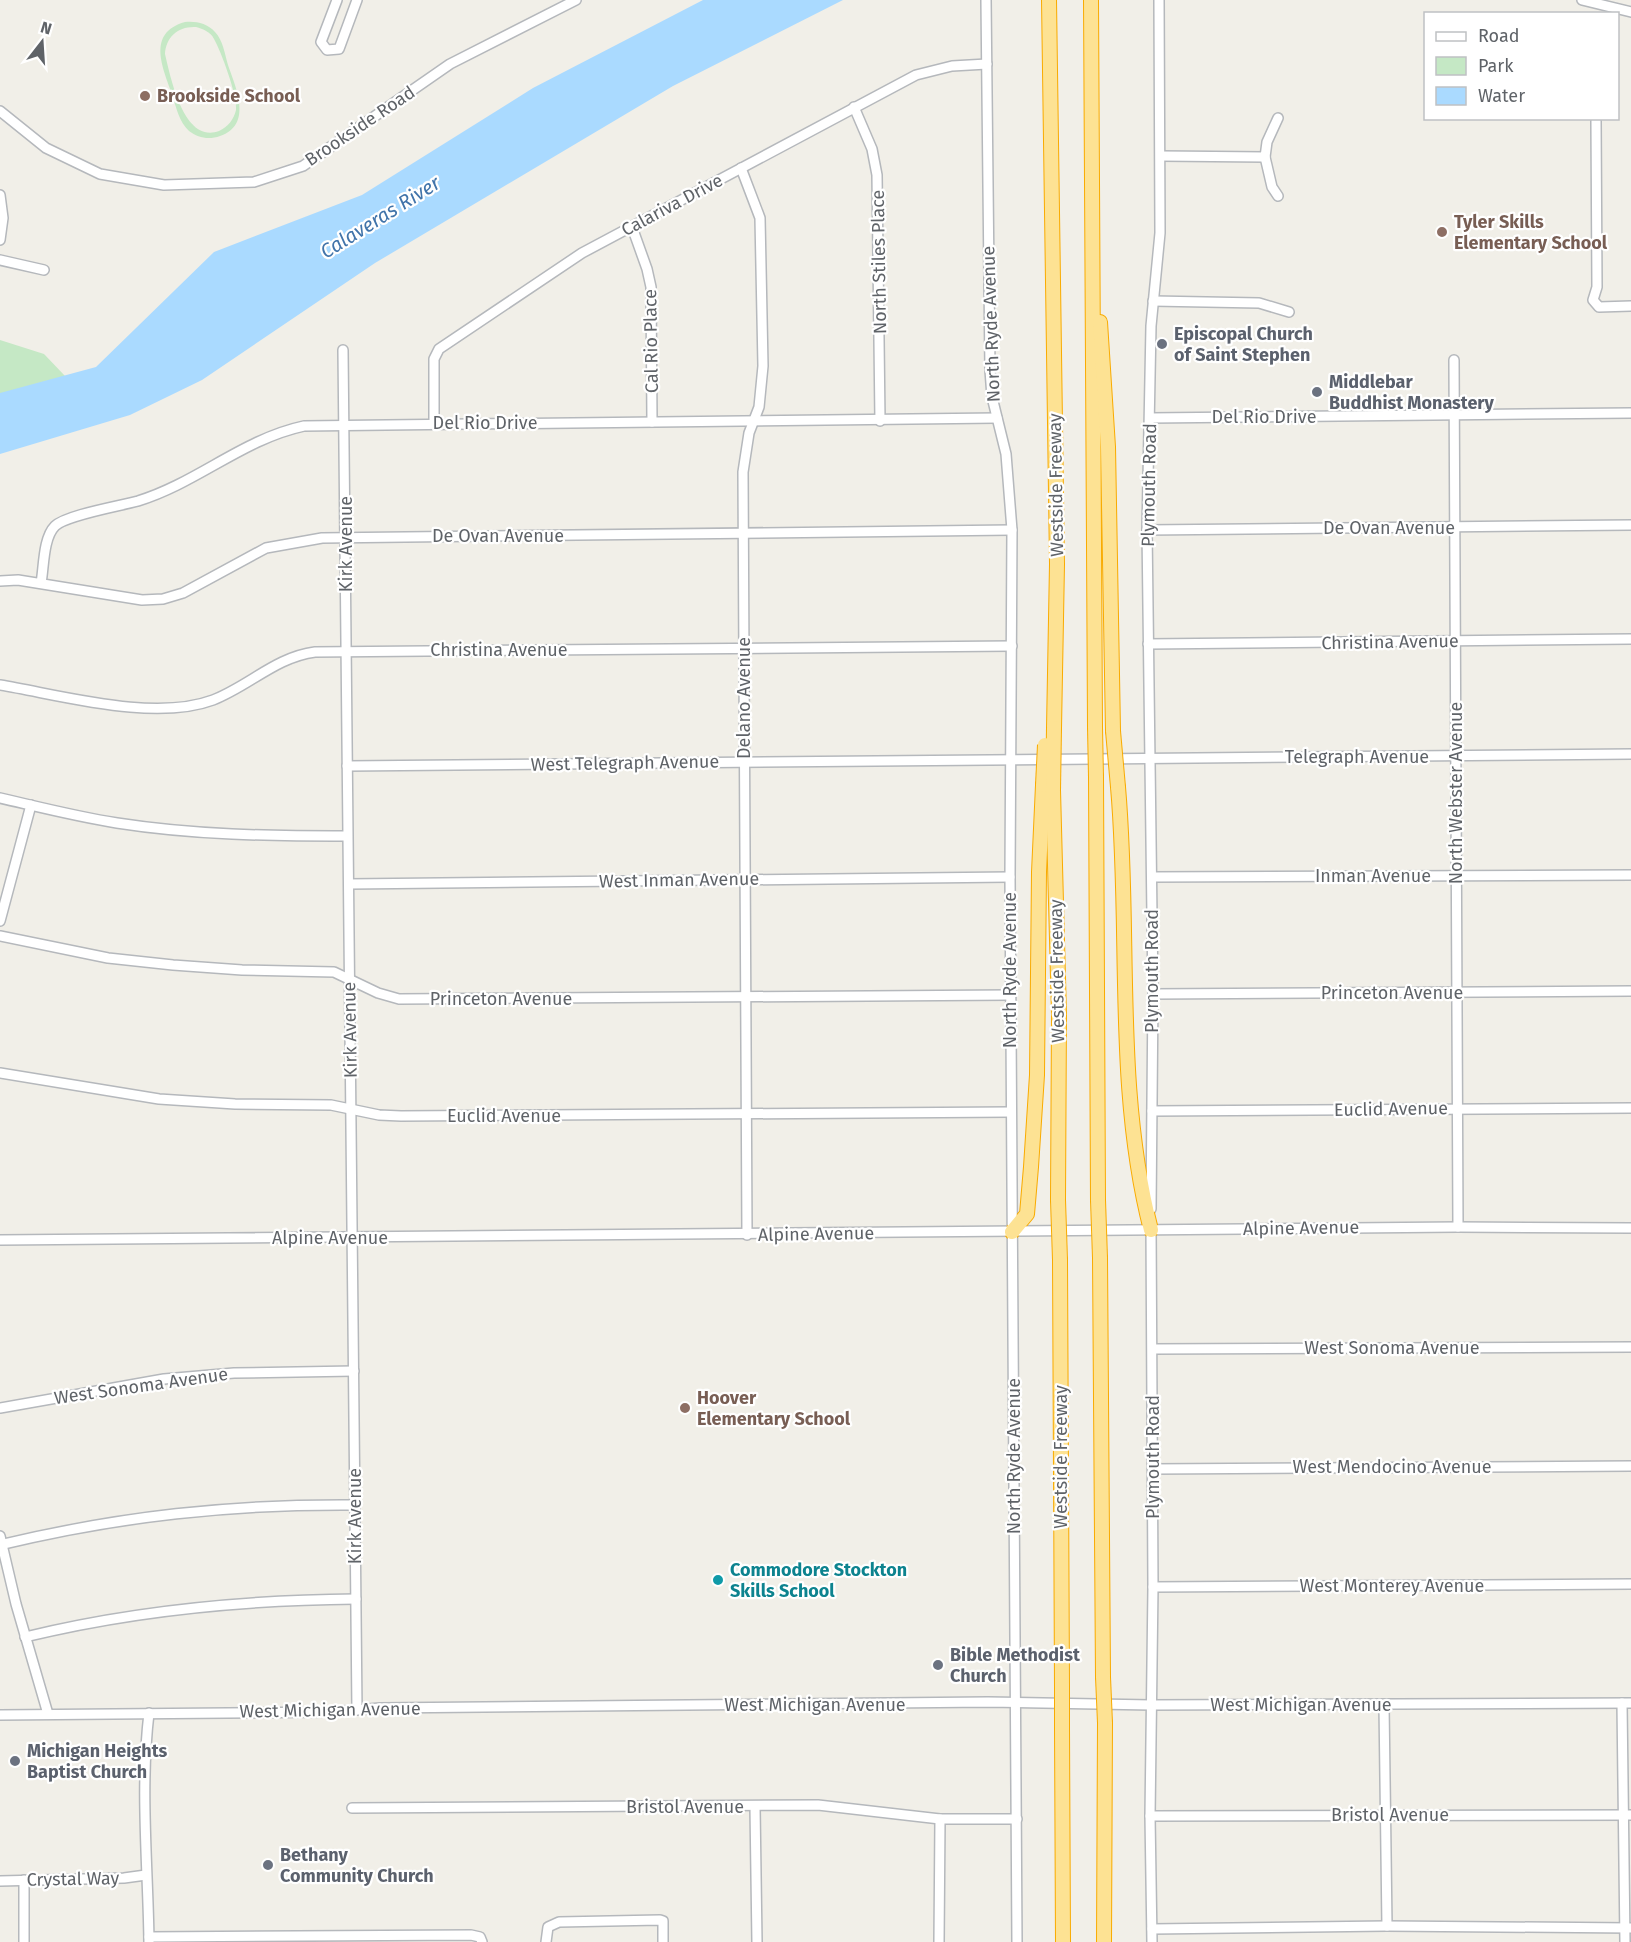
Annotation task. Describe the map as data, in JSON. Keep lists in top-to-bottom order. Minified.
{"streets":{"highway":["Westside Freeway"],"street":["Brookside Road","Calariva Drive","North Stiles Place","North Ryde Avenue","Cal Rio Place","Del Rio Drive","Plymouth Road","De Ovan Avenue","Kirk Avenue","Christina Avenue","Delano Avenue","Telegraph Avenue","West Telegraph Avenue","North Webster Avenue","Inman Avenue","West Inman Avenue","Princeton Avenue","Euclid Avenue","Alpine Avenue","West Sonoma Avenue","West Mendocino Avenue","West Monterey Avenue","West Michigan Avenue","Bristol Avenue","Crystal Way"]},"crossings":[["Calariva Drive","North Stiles Place"],["Calariva Drive","North Ryde Avenue"],["Calariva Drive","Cal Rio Place"],["Calariva Drive","Del Rio Drive"],["Calariva Drive","Delano Avenue"],["North Stiles Place","Del Rio Drive"],["North Ryde Avenue","Del Rio Drive"],["North Ryde Avenue","De Ovan Avenue"],["North Ryde Avenue","Christina Avenue"],["North Ryde Avenue","West Telegraph Avenue"],["North Ryde Avenue","West Inman Avenue"],["North Ryde Avenue","Princeton Avenue"],["North Ryde Avenue","Euclid Avenue"],["North Ryde Avenue","Alpine Avenue"],["North Ryde Avenue","West Michigan Avenue"],["North Ryde Avenue","Bristol Avenue"],["Cal Rio Place","Del Rio Drive"],["Del Rio Drive","Plymouth Road"],["Del Rio Drive","De Ovan Avenue"],["Del Rio Drive","Kirk Avenue"],["Del Rio Drive","Delano Avenue"],["Del Rio Drive","North Webster Avenue"],["Plymouth Road","De Ovan Avenue"],["Plymouth Road","Christina Avenue"],["Plymouth Road","Telegraph Avenue"],["Plymouth Road","Inman Avenue"],["Plymouth Road","Princeton Avenue"],["Plymouth Road","Euclid Avenue"],["Plymouth Road","Alpine Avenue"],["Plymouth Road","West Sonoma Avenue"],["Plymouth Road","West Mendocino Avenue"],["Plymouth Road","West Monterey Avenue"],["Plymouth Road","West Michigan Avenue"],["Plymouth Road","Bristol Avenue"],["De Ovan Avenue","Kirk Avenue"],["De Ovan Avenue","Delano Avenue"],["De Ovan Avenue","North Webster Avenue"],["Kirk Avenue","Christina Avenue"],["Kirk Avenue","West Telegraph Avenue"],["Kirk Avenue","West Inman Avenue"],["Kirk Avenue","Princeton Avenue"],["Kirk Avenue","Euclid Avenue"],["Kirk Avenue","Alpine Avenue"],["Kirk Avenue","West Sonoma Avenue"],["Kirk Avenue","West Michigan Avenue"],["Christina Avenue","Delano Avenue"],["Christina Avenue","North Webster Avenue"],["Delano Avenue","West Telegraph Avenue"],["Delano Avenue","West Inman Avenue"],["Delano Avenue","Princeton Avenue"],["Delano Avenue","Euclid Avenue"],["Delano Avenue","Alpine Avenue"],["Telegraph Avenue","West Telegraph Avenue"],["Telegraph Avenue","North Webster Avenue"],["North Webster Avenue","Inman Avenue"],["North Webster Avenue","Princeton Avenue"],["North Webster Avenue","Euclid Avenue"],["North Webster Avenue","Alpine Avenue"]],"water":["Calaveras River"],"places":["Brookside School","Tyler Skills Elementary School","Episcopal Church of Saint Stephen","Middlebar Buddhist Monastery","Hoover Elementary School","Commodore Stockton Skills School","Bible Methodist Church","Michigan Heights Baptist Church","Bethany Community Church"],"legend":["Road","Park","Water"],"north":"top"}
